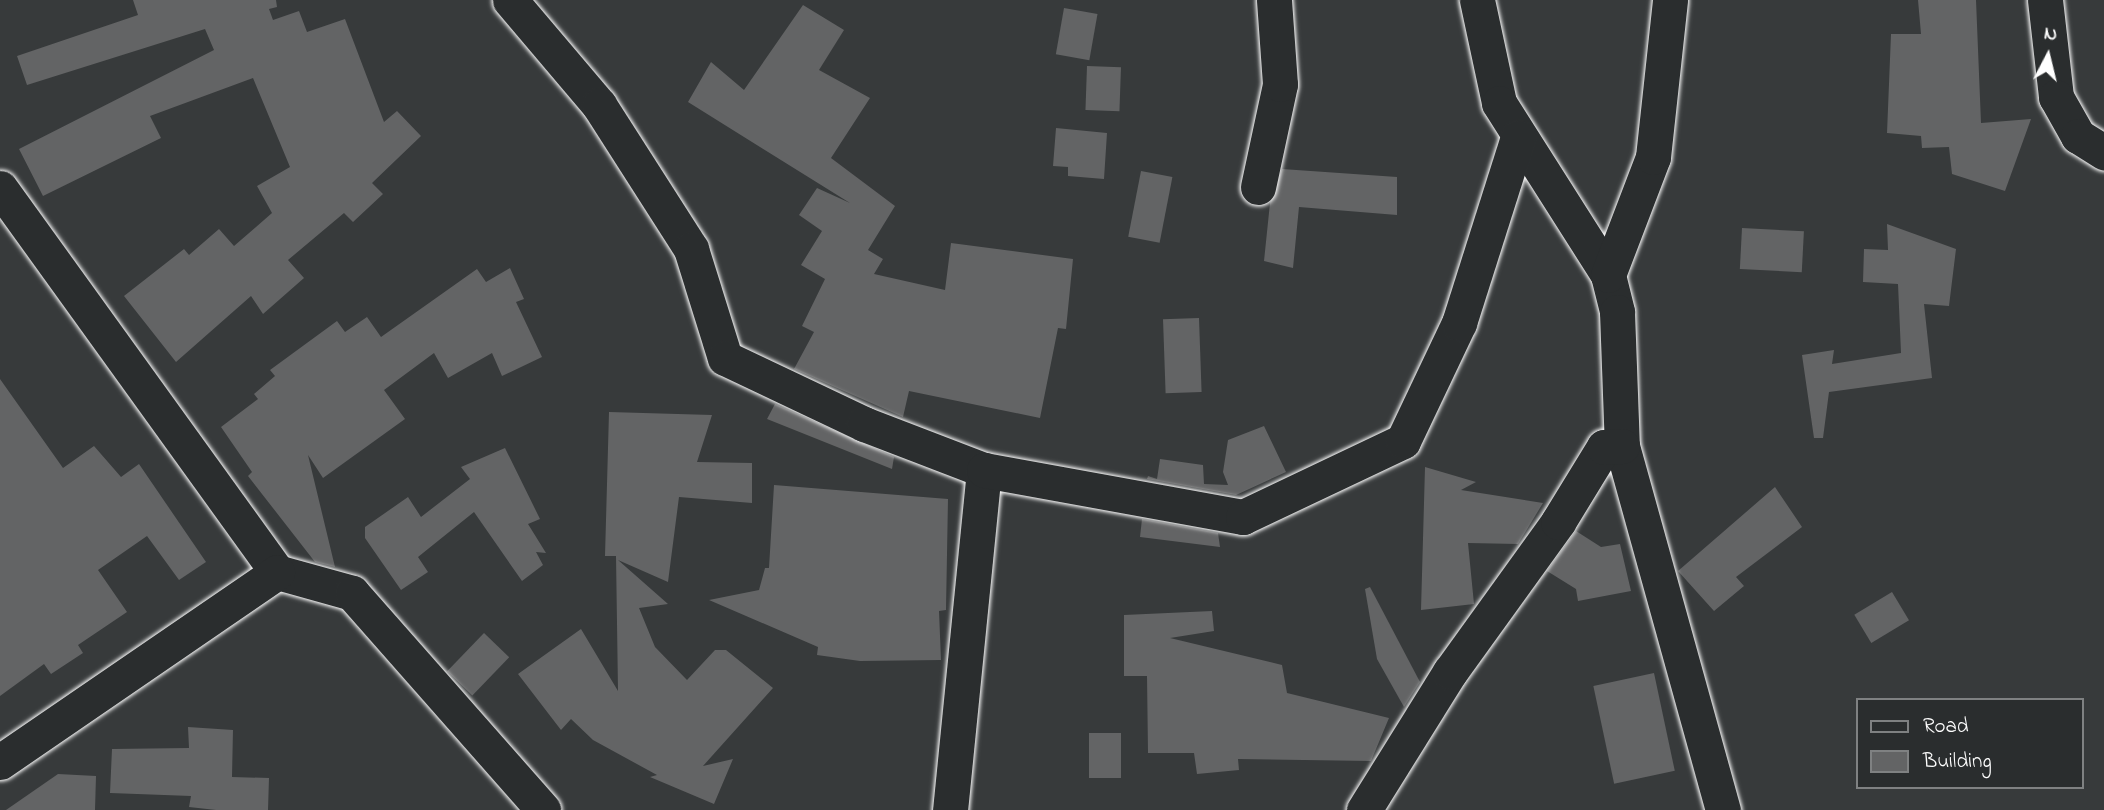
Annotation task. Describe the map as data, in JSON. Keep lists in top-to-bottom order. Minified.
{"legend":["Road","Building"],"north":"top"}
